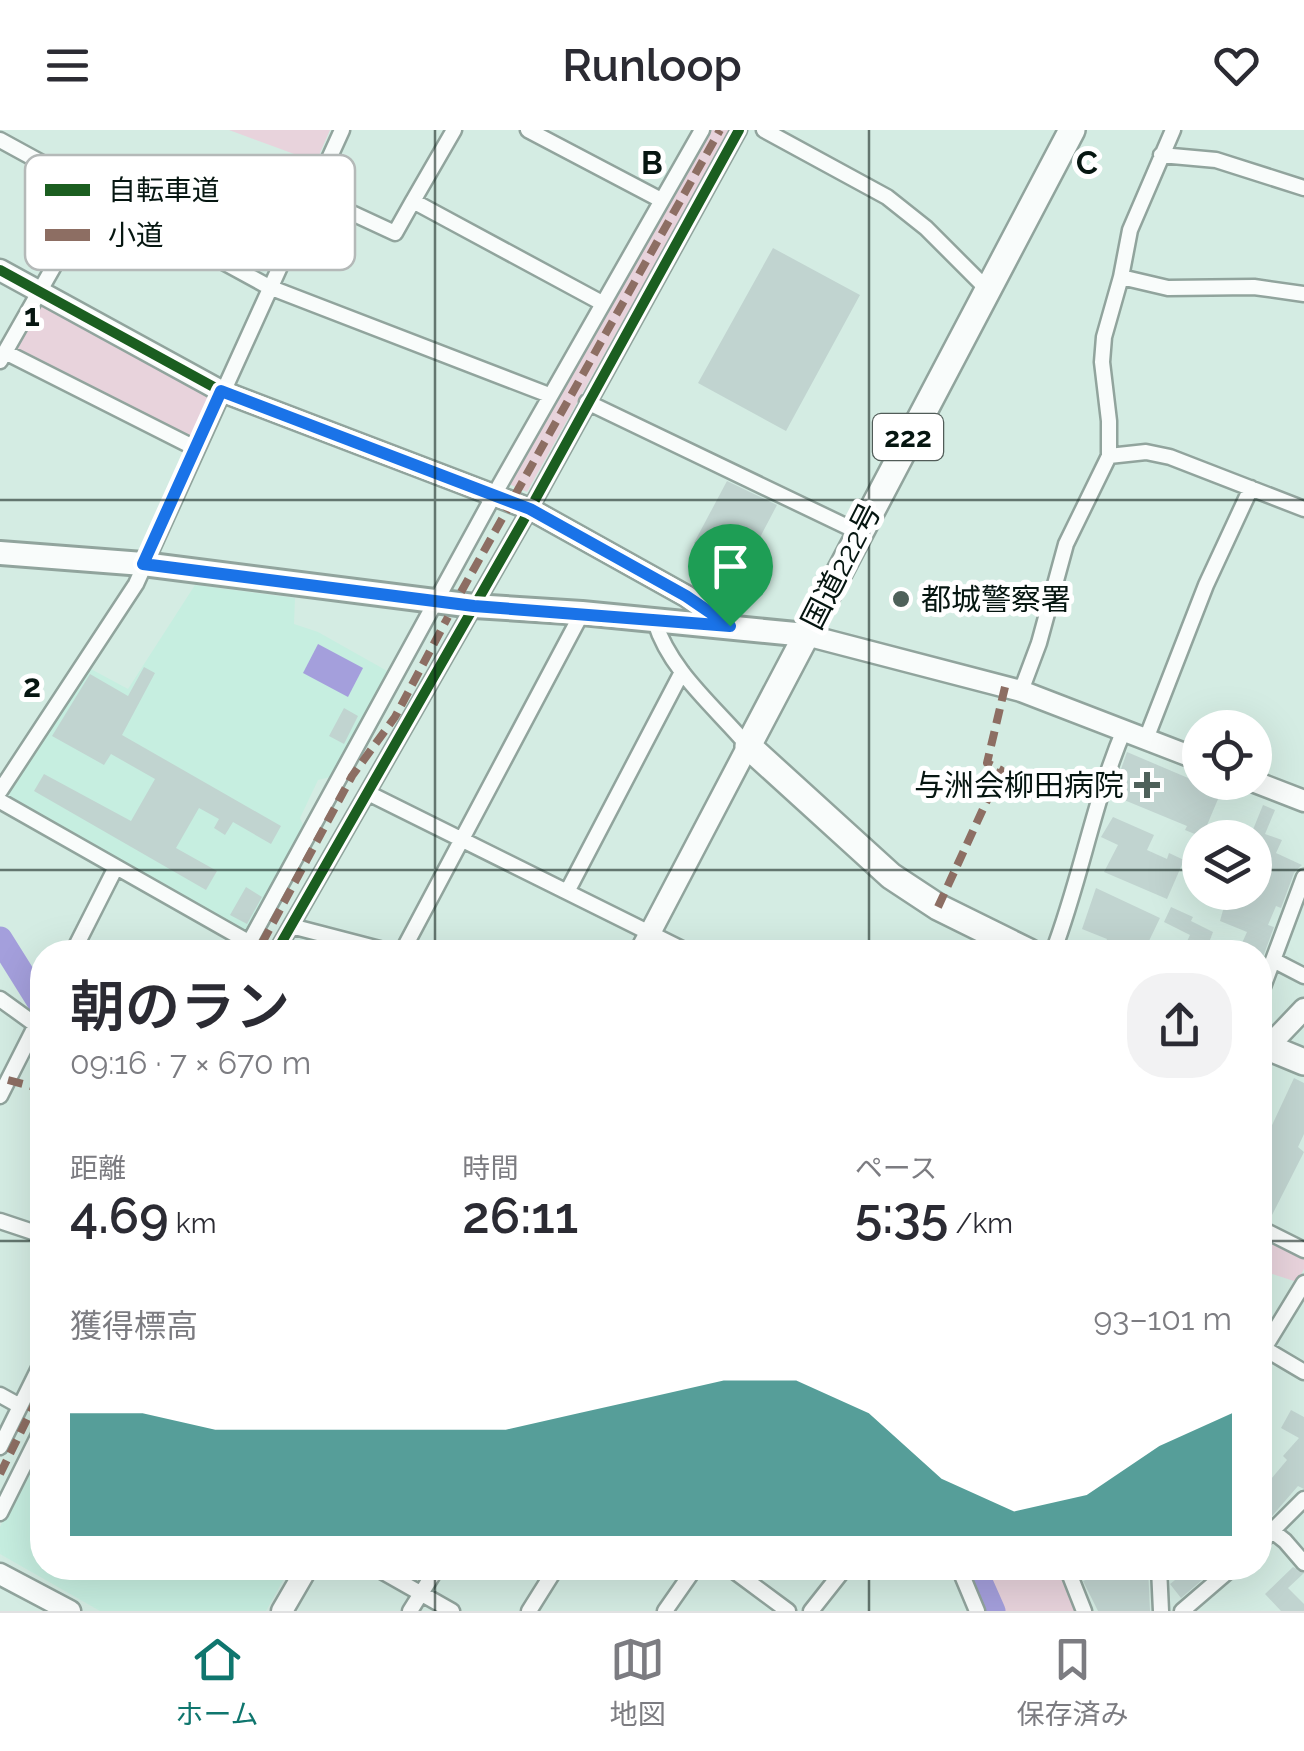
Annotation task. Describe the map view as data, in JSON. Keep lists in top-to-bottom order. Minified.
{"streets":{"highway":["222","国道222号"]},"places":{"other":["都城警察署"],"health":["与洲会柳田病院"]},"legend":["自転車道","小道"],"page":{"header":"Runloop","heading":["朝のラン","09:16 · 7 × 670 m"],"stats":[["距離","4.69 km"],["時間","26:11"],["ペース","5:35 /km"]],"chart":["獲得標高","93–101 m"],"tabs":["ホーム","地図","保存済み"]},"grid":{"columns":["B","C"],"rows":["1","2"]}}
